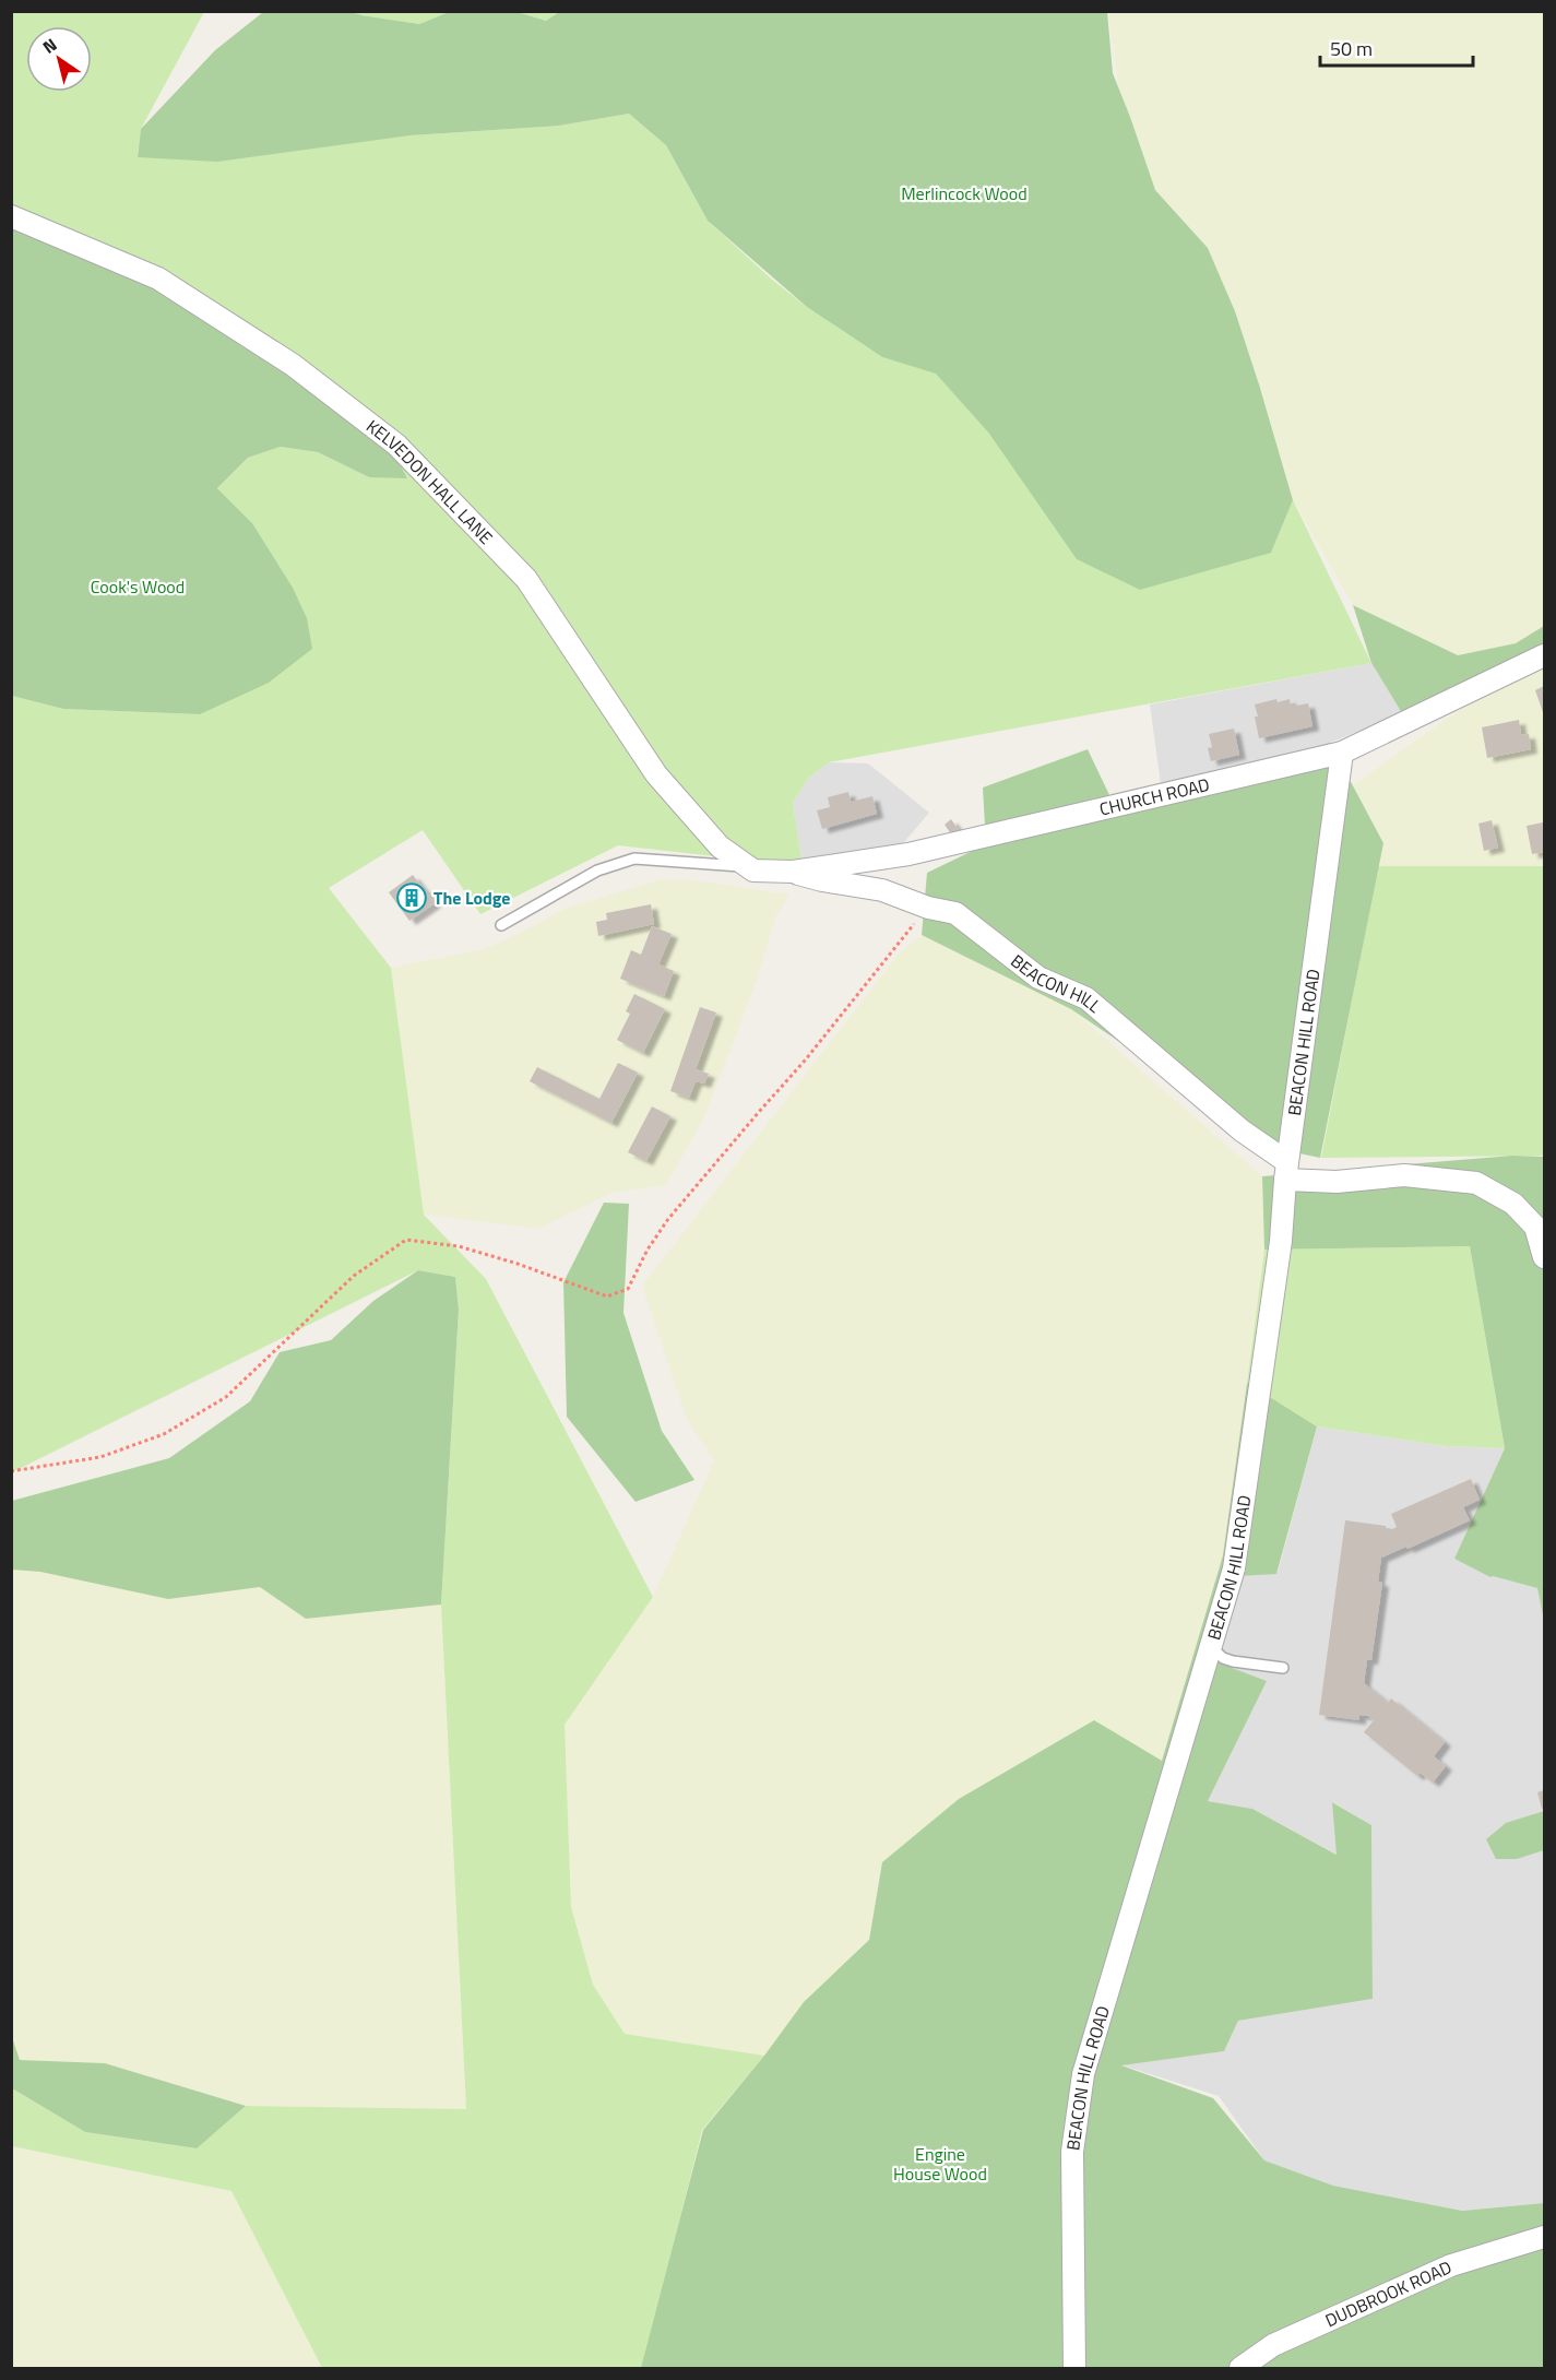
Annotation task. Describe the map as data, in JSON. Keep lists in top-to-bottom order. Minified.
{"streets":{"street":["KELVEDON HALL LANE","CHURCH ROAD","BEACON HILL","BEACON HILL ROAD","DUDBROOK ROAD"]},"crossings":[["KELVEDON HALL LANE","CHURCH ROAD"],["CHURCH ROAD","BEACON HILL"],["CHURCH ROAD","BEACON HILL ROAD"],["BEACON HILL","BEACON HILL ROAD"]],"parks":["Merlincock Wood","Cook's Wood","Engine House Wood"],"places":{"building":["The Lodge"]},"scale_bar":"50 m","north":"top left"}
